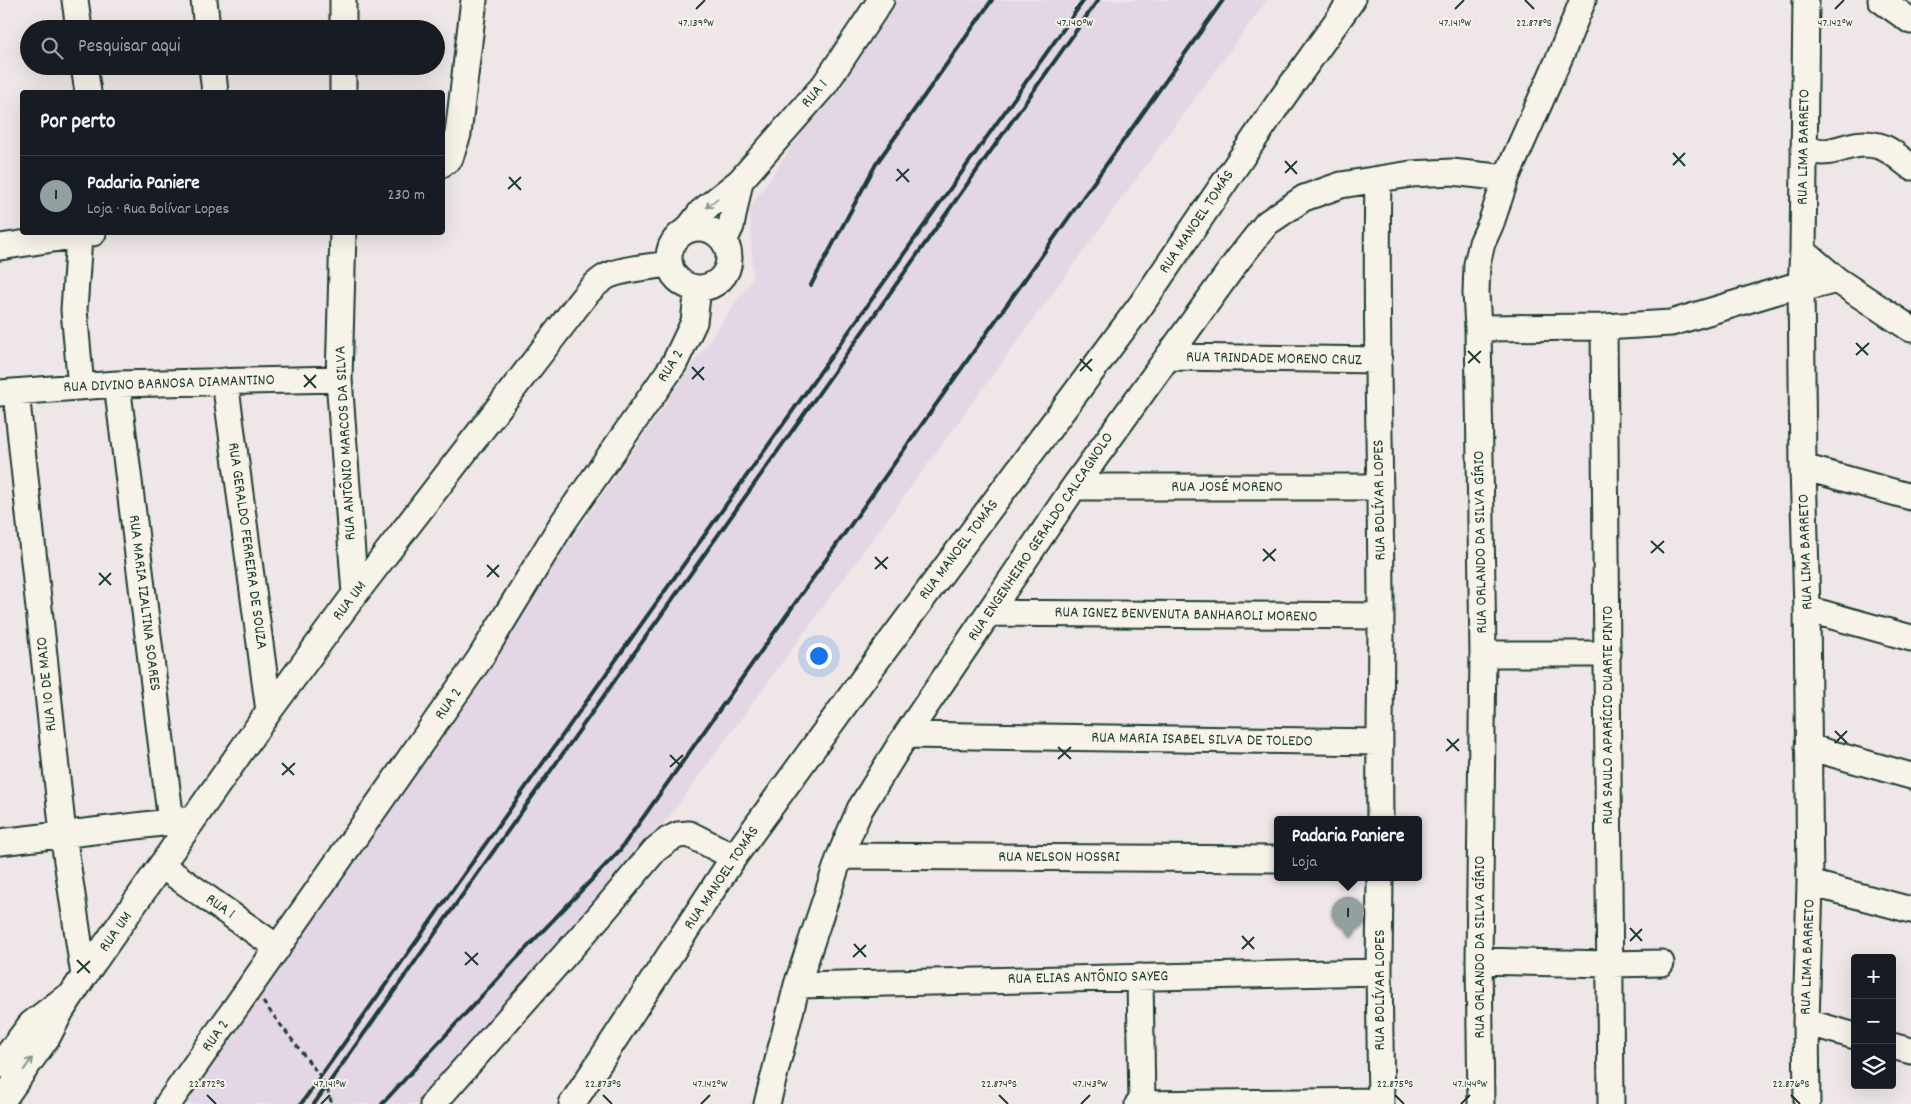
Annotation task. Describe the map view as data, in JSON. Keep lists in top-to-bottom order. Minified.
{"streets":{"street":["RUA 1","RUA LIMA BARRETO","RUA MANOEL TOMÁS","RUA TRINDADE MORENO CRUZ","RUA 2","RUA DIVINO BARNOSA DIAMANTINO","RUA ANTÔNIO MARCOS DA SILVA","RUA JOSÉ MORENO","RUA BOLÍVAR LOPES","RUA ENGENHEIRO GERALDO CALCAGNOLO","RUA ORLANDO DA SILVA GÍRIO","RUA GERALDO FERREIRA DE SOUZA","RUA UM","RUA MARIA IZALTINA SOARES","RUA IGNEZ BENVENUTA BANHAROLI MORENO","RUA 10 DE MAIO","RUA SAULO APARÍCIO DUARTE PINTO","RUA MARIA ISABEL SILVA DE TOLEDO","RUA NELSON HOSSRI","RUA ELIAS ANTÔNIO SAYEG"]},"crossings":[["RUA 1","RUA 2"],["RUA 1","RUA UM"],["RUA TRINDADE MORENO CRUZ","RUA BOLÍVAR LOPES"],["RUA TRINDADE MORENO CRUZ","RUA ENGENHEIRO GERALDO CALCAGNOLO"],["RUA 2","RUA UM"],["RUA DIVINO BARNOSA DIAMANTINO","RUA ANTÔNIO MARCOS DA SILVA"],["RUA DIVINO BARNOSA DIAMANTINO","RUA GERALDO FERREIRA DE SOUZA"],["RUA DIVINO BARNOSA DIAMANTINO","RUA MARIA IZALTINA SOARES"],["RUA DIVINO BARNOSA DIAMANTINO","RUA 10 DE MAIO"],["RUA ANTÔNIO MARCOS DA SILVA","RUA UM"],["RUA JOSÉ MORENO","RUA BOLÍVAR LOPES"],["RUA JOSÉ MORENO","RUA ENGENHEIRO GERALDO CALCAGNOLO"],["RUA BOLÍVAR LOPES","RUA ENGENHEIRO GERALDO CALCAGNOLO"],["RUA BOLÍVAR LOPES","RUA IGNEZ BENVENUTA BANHAROLI MORENO"],["RUA BOLÍVAR LOPES","RUA MARIA ISABEL SILVA DE TOLEDO"],["RUA BOLÍVAR LOPES","RUA ELIAS ANTÔNIO SAYEG"],["RUA ENGENHEIRO GERALDO CALCAGNOLO","RUA ORLANDO DA SILVA GÍRIO"],["RUA ENGENHEIRO GERALDO CALCAGNOLO","RUA IGNEZ BENVENUTA BANHAROLI MORENO"],["RUA ENGENHEIRO GERALDO CALCAGNOLO","RUA MARIA ISABEL SILVA DE TOLEDO"],["RUA ENGENHEIRO GERALDO CALCAGNOLO","RUA NELSON HOSSRI"],["RUA ENGENHEIRO GERALDO CALCAGNOLO","RUA ELIAS ANTÔNIO SAYEG"],["RUA GERALDO FERREIRA DE SOUZA","RUA UM"],["RUA UM","RUA MARIA IZALTINA SOARES"],["RUA UM","RUA 10 DE MAIO"]],"page":{"search":"Pesquisar aqui","heading":"Por perto","list":[{"mark":"1","name":"Padaria Paniere","note":"Loja · Rua Bolívar Lopes","value":"230 m"}],"popup":["Padaria Paniere","Loja"],"pins":"1","map_buttons":["+","−"]},"coordinates":["47.139°W","47.140°W","47.141°W","47.142°W","22.878°S","22.872°S","22.873°S","22.874°S","22.875°S","22.876°S","47.143°W","47.144°W"]}
